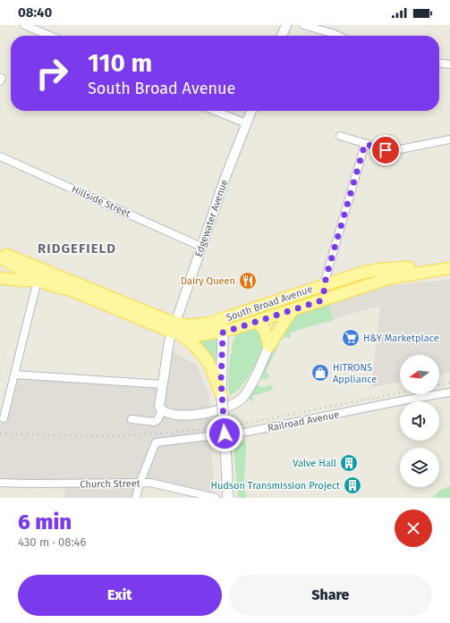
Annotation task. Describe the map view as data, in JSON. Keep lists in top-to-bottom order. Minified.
{"streets":{"main road":["South Broad Avenue"],"street":["Hillside Street","Edgewater Avenue","Railroad Avenue","Church Street"]},"crossings":[["Hillside Street","Edgewater Avenue"],["Edgewater Avenue","South Broad Avenue"],["Railroad Avenue","Church Street"]],"districts":["RIDGEFIELD"],"places":{"restaurant":["Dairy Queen"],"supermarket":["H&Y Marketplace"],"shop":["HiTRONS Appliance"],"building":["Valve Hall","Hudson Transmission Project"]},"north":"left","page":{"status":"08:40","turn":["110 m","South Broad Avenue"],"heading":["6 min","430 m · 08:46"],"buttons":["Exit","Share"]}}
